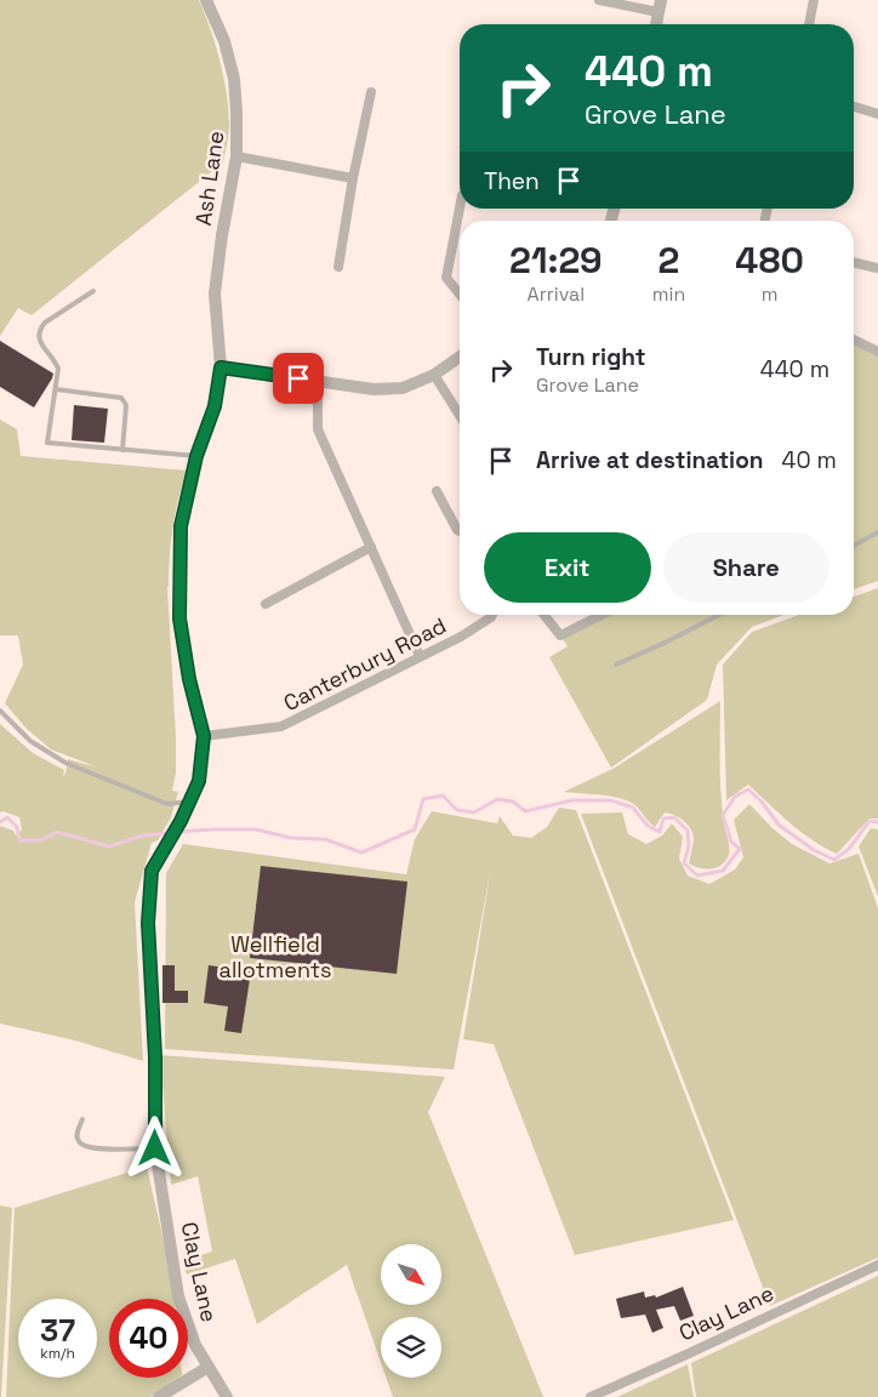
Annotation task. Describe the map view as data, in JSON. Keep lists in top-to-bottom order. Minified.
{"streets":{"street":["Ash Lane","Canterbury Road","Clay Lane"]},"crossings":[["Ash Lane","Clay Lane"],["Canterbury Road","Clay Lane"]],"parks":["Wellfield allotments"],"north":"bottom right","page":{"turn":["440 m","Grove Lane"],"then":"Then","eta":["21:29","Arrival","2","min","480","m"],"list":[{"name":"Turn right","note":"Grove Lane","value":"440 m"},{"name":"Arrive at destination","value":"40 m"}],"buttons":["Exit","Share"],"speed":"37 km/h","limit":"40"}}
